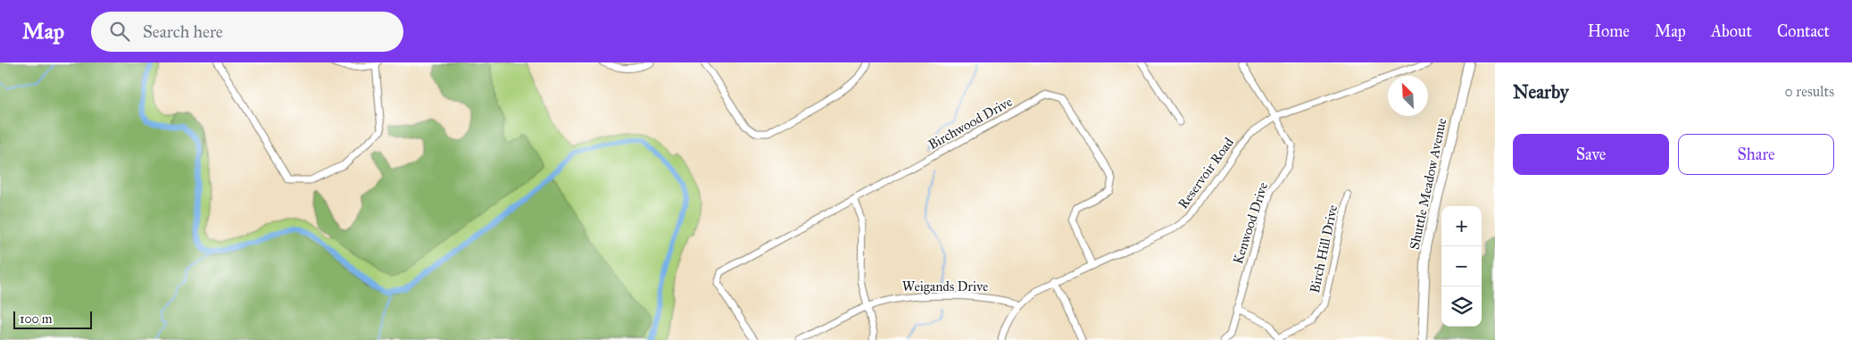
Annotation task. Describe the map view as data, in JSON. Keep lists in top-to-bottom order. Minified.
{"streets":{"street":["Birchwood Drive","Reservoir Road","Shuttle Meadow Avenue","Kenwood Drive","Birch Hill Drive","Weigands Drive"]},"crossings":[["Birchwood Drive","Reservoir Road"],["Reservoir Road","Kenwood Drive"],["Reservoir Road","Weigands Drive"]],"scale_bar":"100 m","north":"top left","page":{"header":"Map","search":"Search here","nav":["Home","Map","About","Contact"],"heading":["Nearby","0 results"],"buttons":["Save","Share"],"map_buttons":["+","−"],"scale":"100 m"}}
